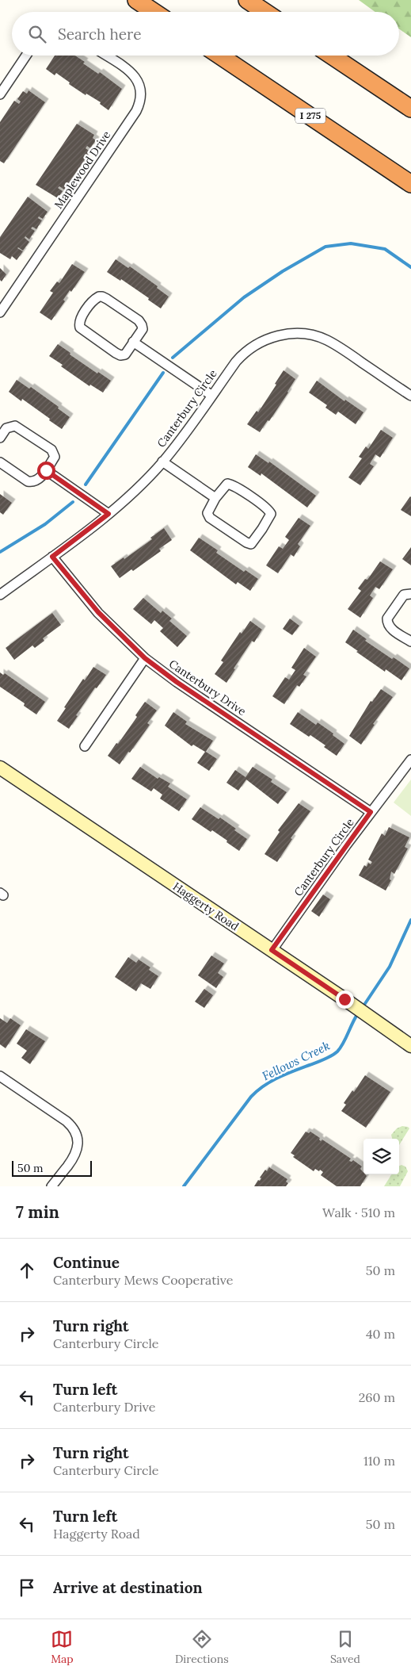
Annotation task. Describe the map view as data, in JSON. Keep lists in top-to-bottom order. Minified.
{"streets":{"highway":["I 275"],"main road":["Haggerty Road"],"street":["Maplewood Drive","Canterbury Circle","Canterbury Drive"]},"crossings":[["Canterbury Circle","Canterbury Drive"],["Canterbury Circle","Haggerty Road"]],"water":["Fellows Creek"],"scale_bar":"50 m","page":{"search":"Search here","scale":"50 m","heading":["7 min","Walk · 510 m"],"list":[["Continue","Canterbury Mews Cooperative","50 m"],["Turn right","Canterbury Circle","40 m"],["Turn left","Canterbury Drive","260 m"],["Turn right","Canterbury Circle","110 m"],["Turn left","Haggerty Road","50 m"],"Arrive at destination"],"nav":["Map","Directions","Saved"]}}
